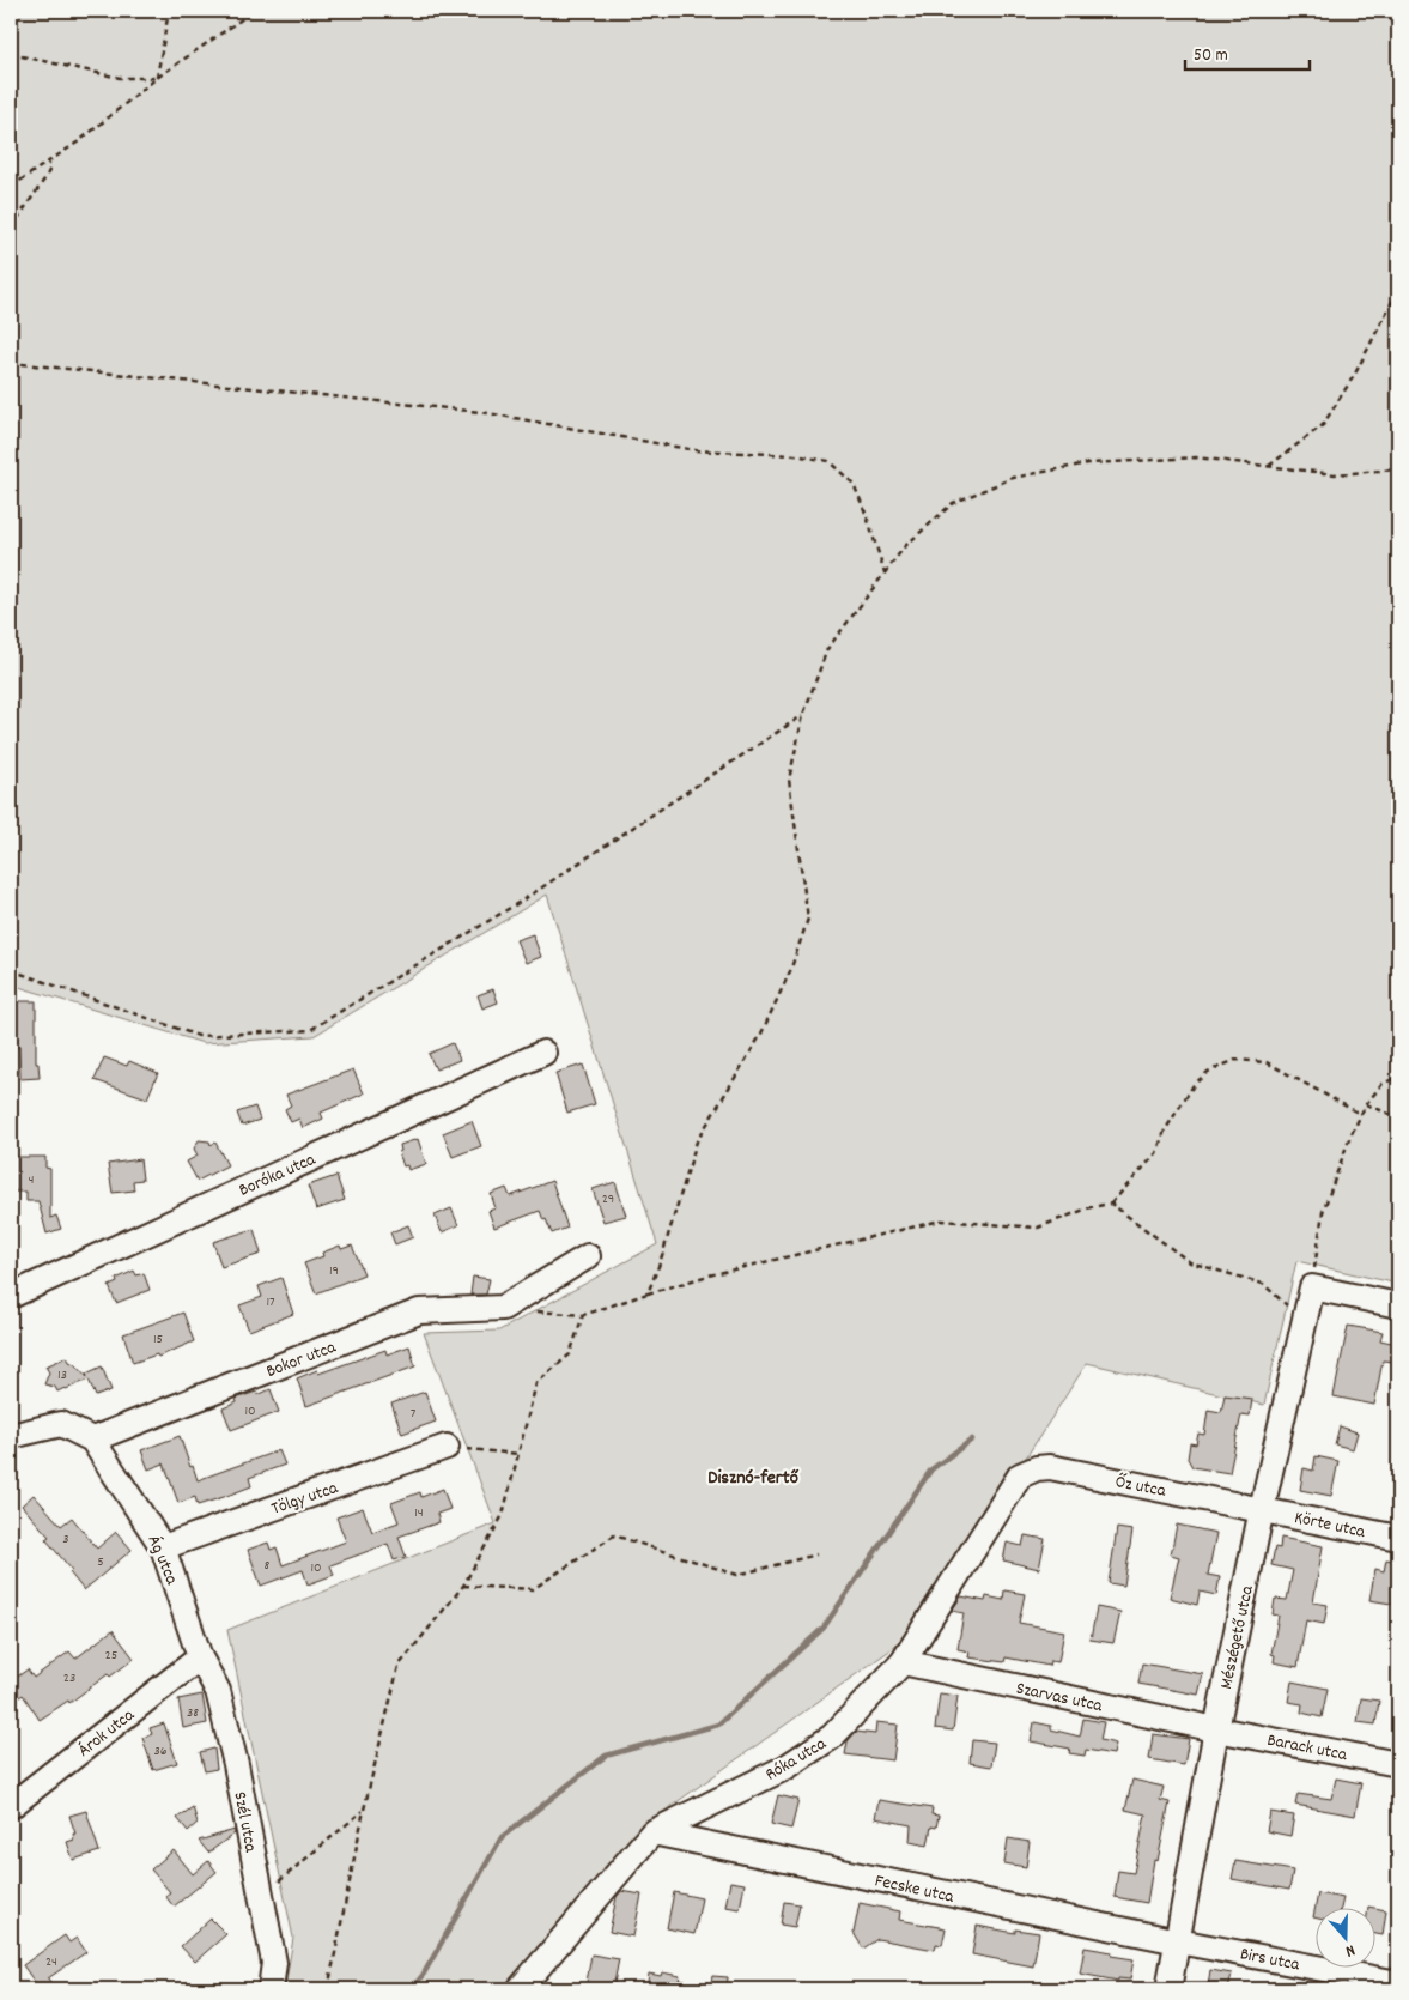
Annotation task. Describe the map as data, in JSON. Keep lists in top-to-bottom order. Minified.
{"streets":{"street":["Boróka utca","Bokor utca","Őz utca","Tölgy utca","Körte utca","Ág utca","Mészégető utca","Szarvas utca","Árok utca","Barack utca","Róka utca","Szél utca","Fecske utca","Birs utca"]},"crossings":[["Bokor utca","Ág utca"],["Őz utca","Körte utca"],["Őz utca","Mészégető utca"],["Őz utca","Róka utca"],["Tölgy utca","Ág utca"],["Körte utca","Mészégető utca"],["Ág utca","Árok utca"],["Ág utca","Szél utca"],["Mészégető utca","Szarvas utca"],["Mészégető utca","Barack utca"],["Mészégető utca","Fecske utca"],["Mészégető utca","Birs utca"],["Szarvas utca","Barack utca"],["Szarvas utca","Róka utca"],["Árok utca","Szél utca"],["Róka utca","Fecske utca"],["Fecske utca","Birs utca"]],"districts":["Disznó-fertő"],"house_numbers":["4","29","19","17","15","13","10","7","14","3","5","8","10","25","23","38","36","24"],"scale_bar":"50 m","north":"bottom"}
